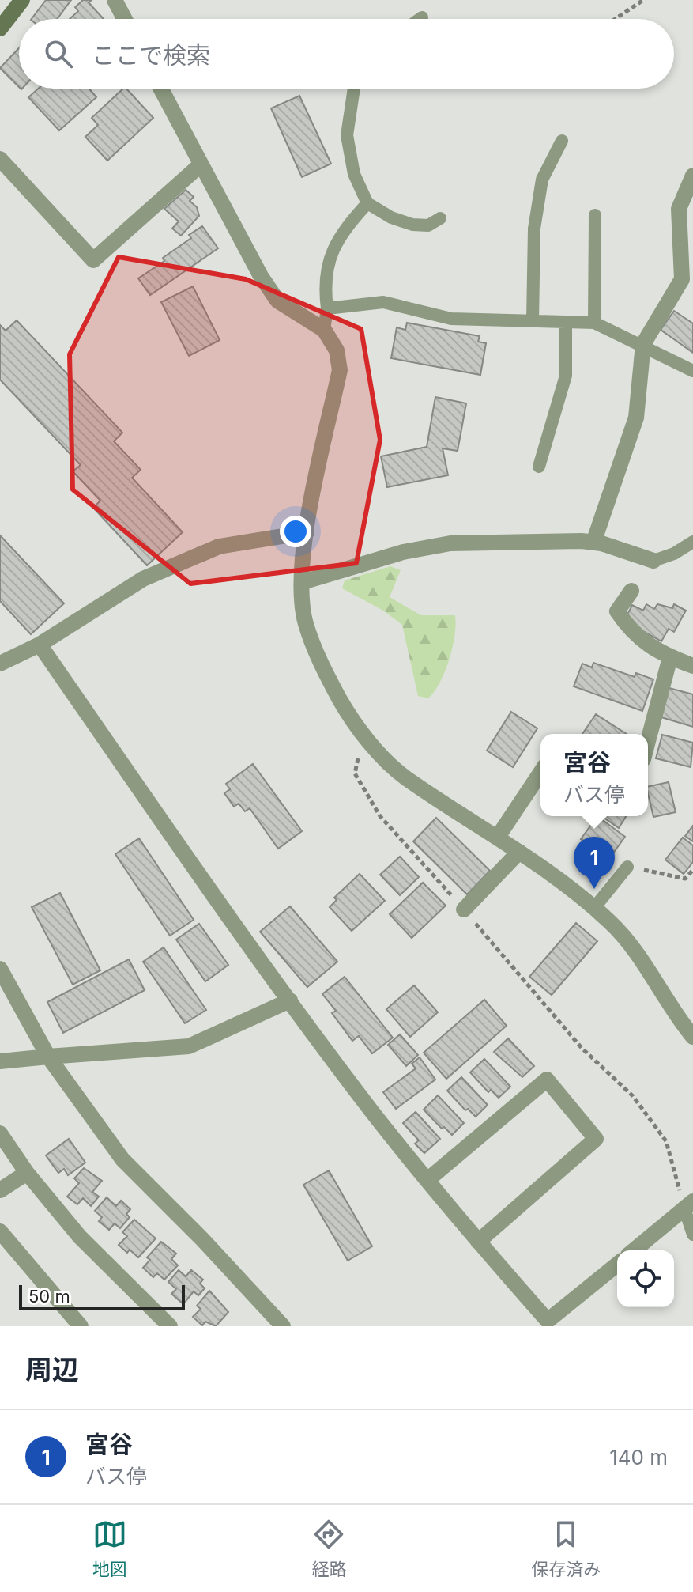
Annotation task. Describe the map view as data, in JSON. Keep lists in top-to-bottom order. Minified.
{"scale_bar":"50 m","page":{"search":"ここで検索","popup":["宮谷","バス停"],"pins":"1","scale":"50 m","heading":"周辺","list":[{"mark":"1","name":"宮谷","note":"バス停","value":"140 m"}],"nav":["地図","経路","保存済み"]}}
